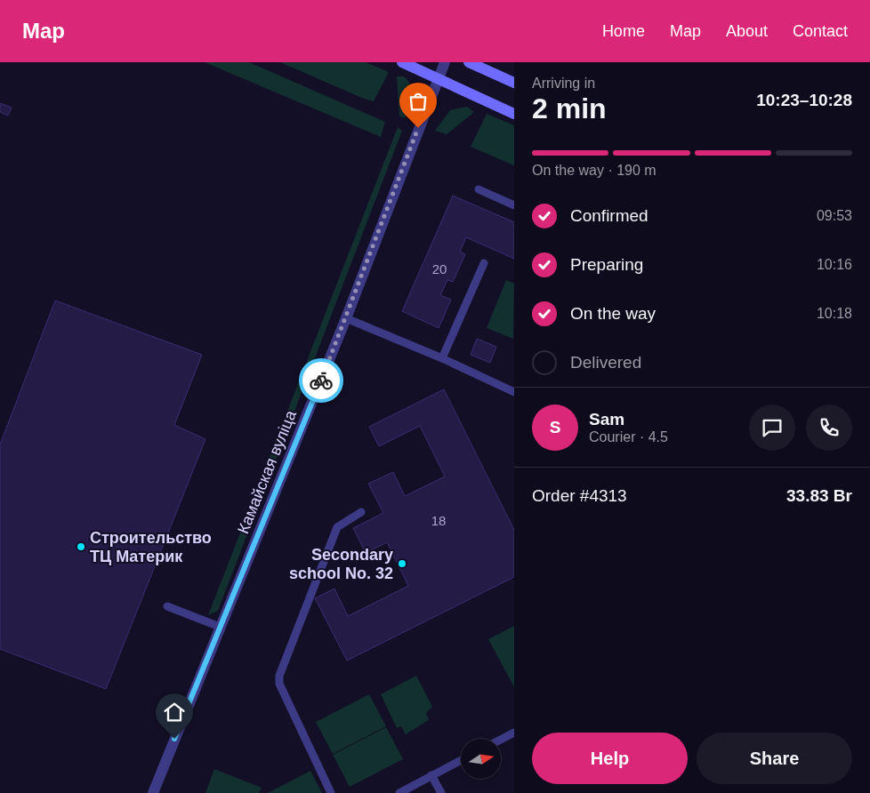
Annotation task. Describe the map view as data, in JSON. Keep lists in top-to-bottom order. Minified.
{"streets":{"street":["Камайская вуліца"]},"places":["Строительство ТЦ Материк","Secondary school No. 32"],"house_numbers":["20","18"],"north":"right","page":{"header":"Map","nav":["Home","Map","About","Contact"],"heading":["2 min","Arriving in","10:23–10:28"],"panel":["Sam","Courier · 4.5","Order #4313","33.83 Br"],"bar":"On the way · 190 m","list":[["Confirmed","09:53"],["Preparing","10:16"],["On the way","10:18"],"Delivered"],"round":"S","buttons":["Help","Share"]}}
